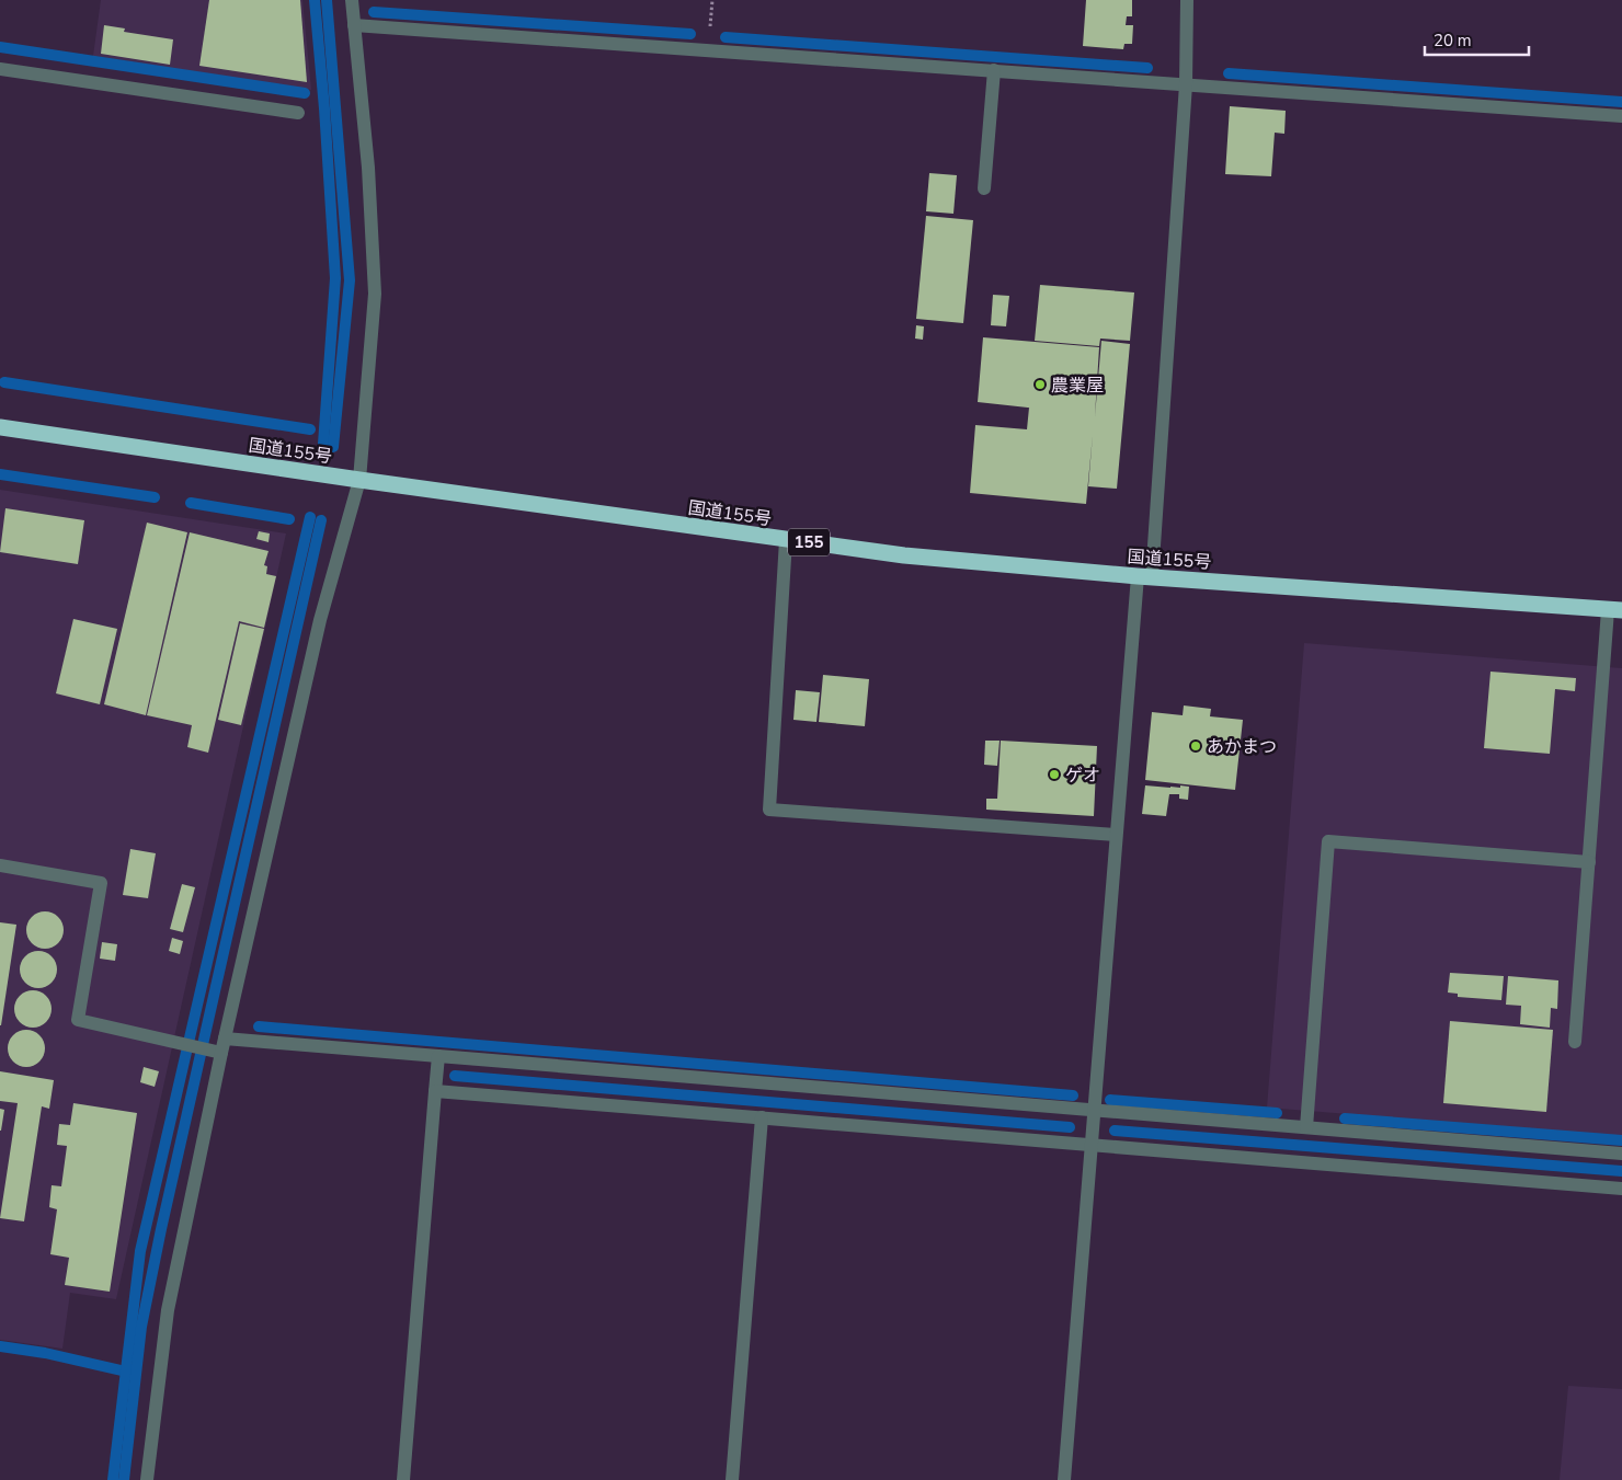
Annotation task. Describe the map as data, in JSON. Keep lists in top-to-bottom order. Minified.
{"streets":{"highway":["国道155号","155"]},"places":["農業屋","あかまつ","ゲオ"],"scale_bar":"20 m"}
